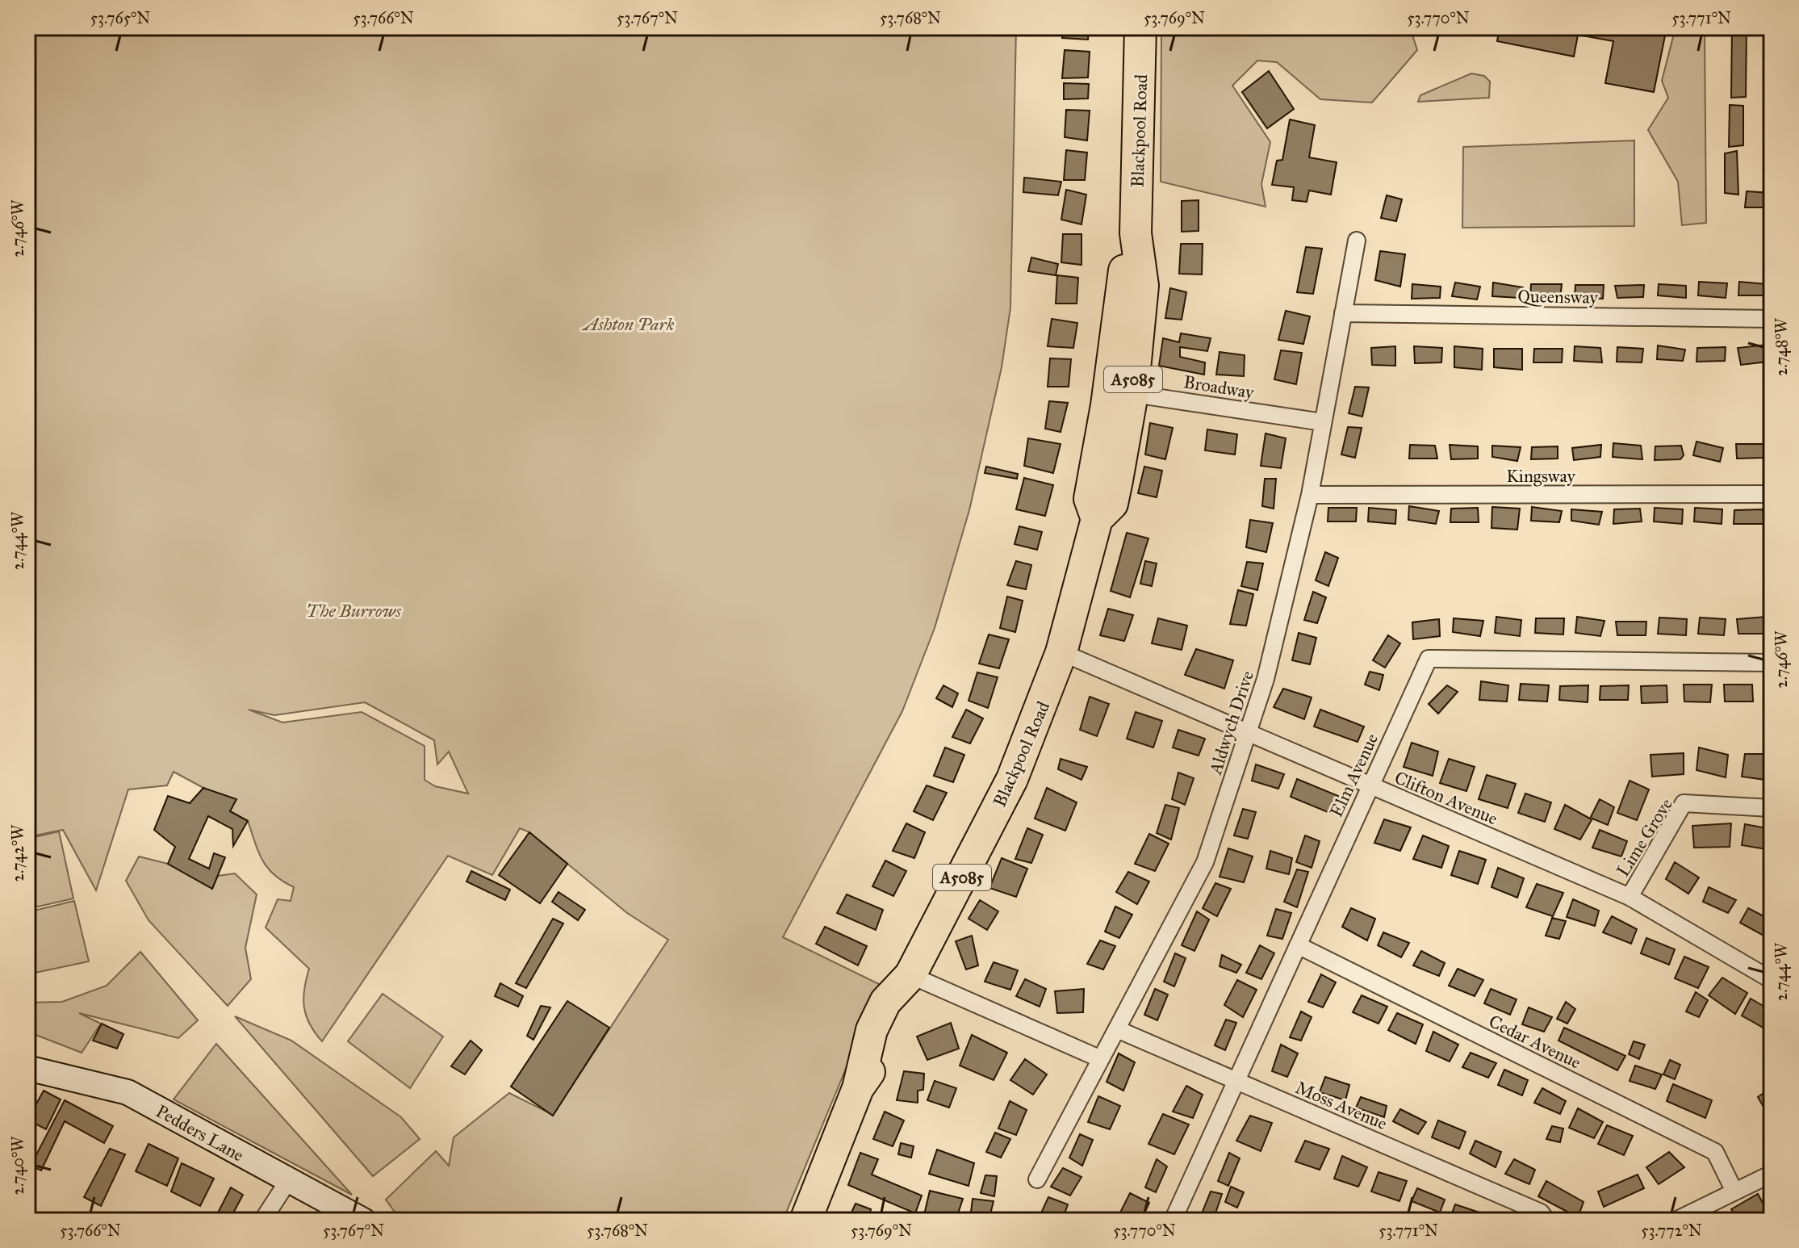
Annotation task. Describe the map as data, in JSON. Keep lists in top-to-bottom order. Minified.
{"streets":{"highway":["Blackpool Road","A5085"],"street":["Queensway","Broadway","Kingsway","Aldwych Drive","Elm Avenue","Clifton Avenue","Lime Grove","Cedar Avenue","Moss Avenue","Pedders Lane"]},"crossings":[["Blackpool Road","Broadway"],["Blackpool Road","Clifton Avenue"],["Queensway","Aldwych Drive"],["Broadway","Aldwych Drive"],["Kingsway","Aldwych Drive"],["Aldwych Drive","Clifton Avenue"],["Aldwych Drive","Moss Avenue"],["Elm Avenue","Clifton Avenue"],["Elm Avenue","Cedar Avenue"],["Elm Avenue","Moss Avenue"],["Clifton Avenue","Lime Grove"]],"parks":["Ashton Park","The Burrows"],"coordinates":["53.765°N","53.766°N","53.767°N","53.768°N","53.769°N","53.770°N","53.771°N","2.746°W","2.748°W","2.744°W","2.742°W","2.740°W","53.772°N"]}
